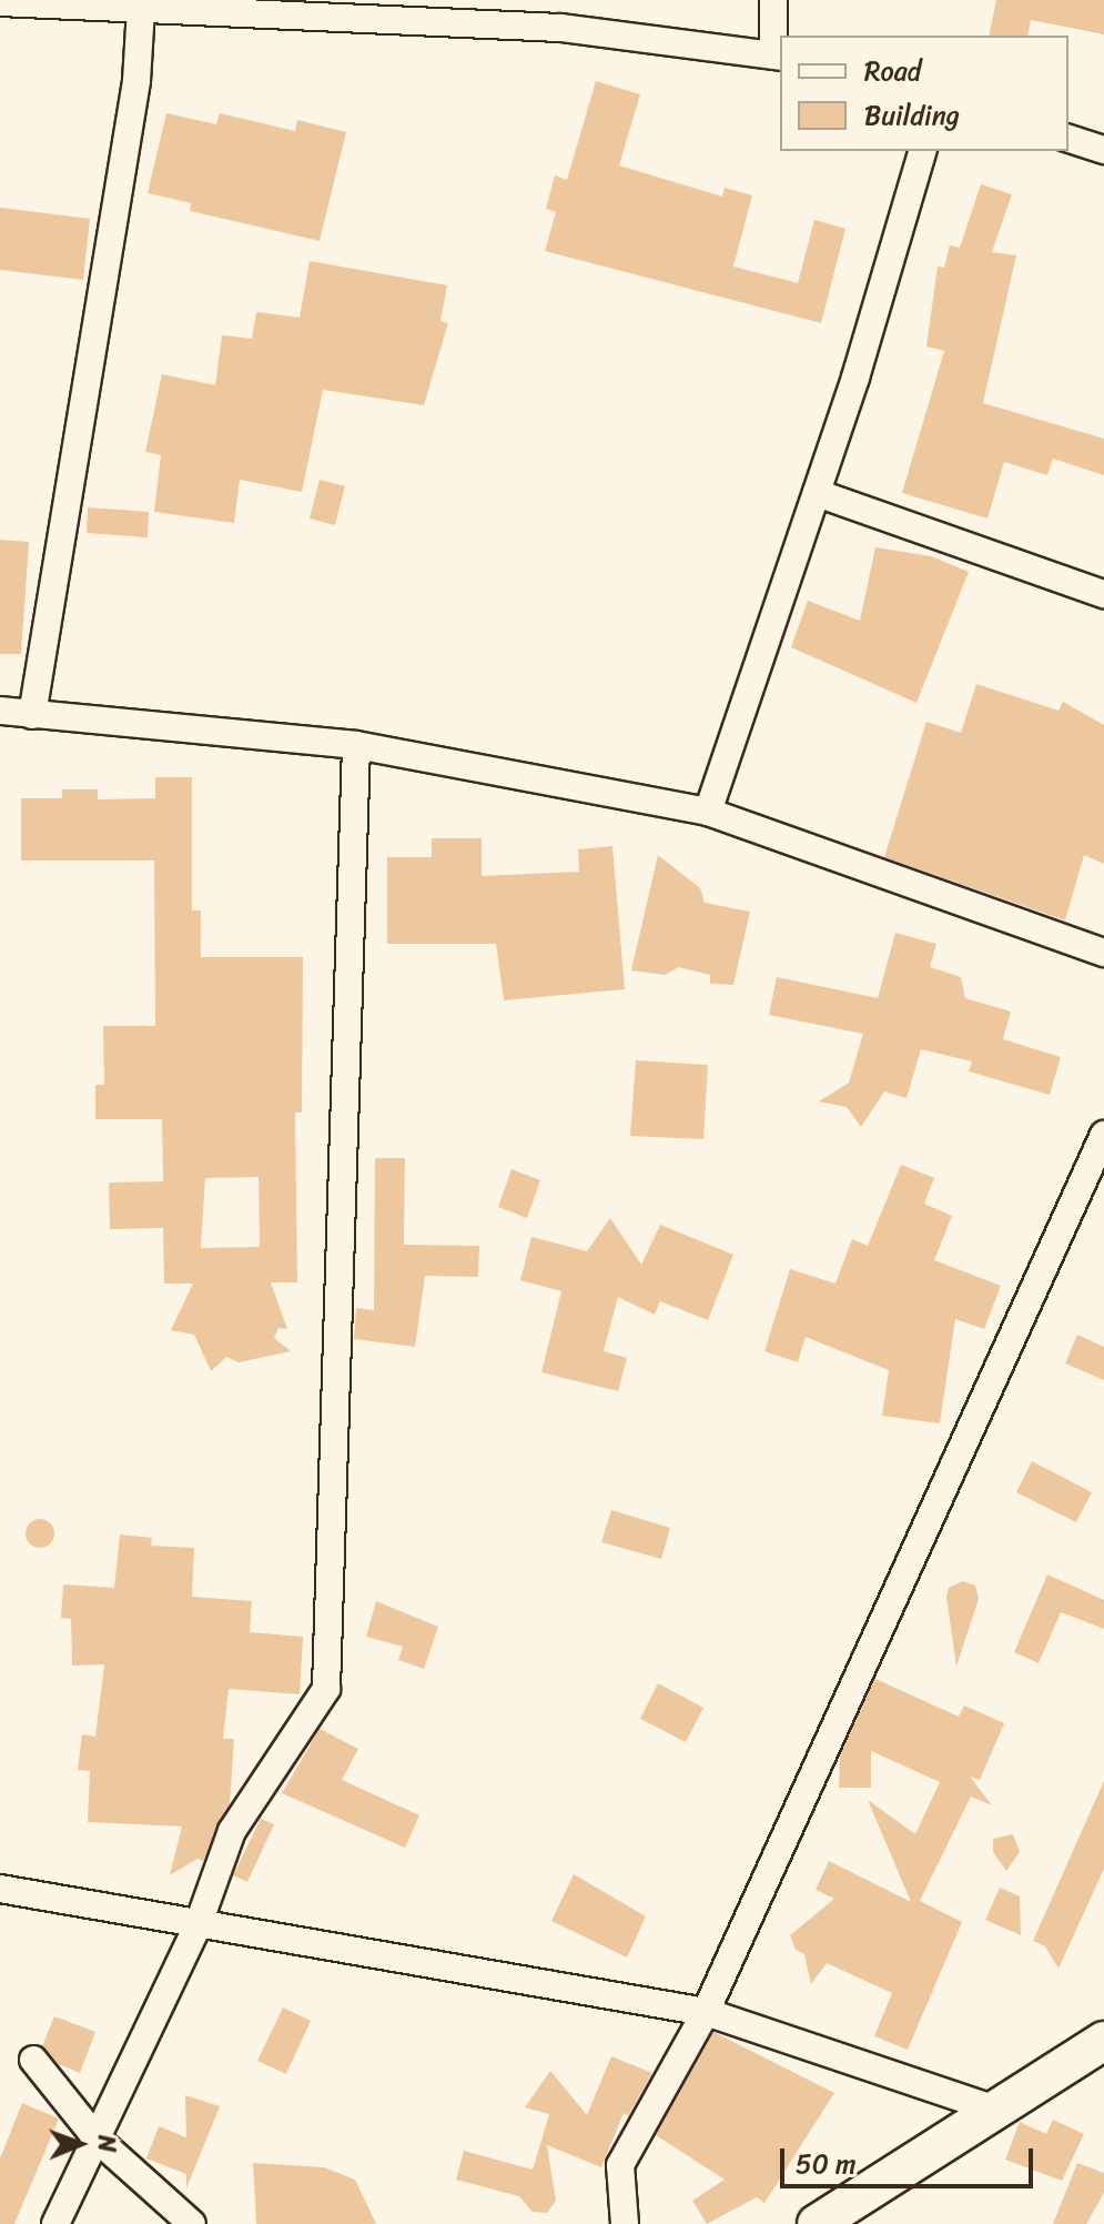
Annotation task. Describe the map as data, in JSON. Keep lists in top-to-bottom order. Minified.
{"legend":["Road","Building"],"scale_bar":"50 m","north":"right"}
